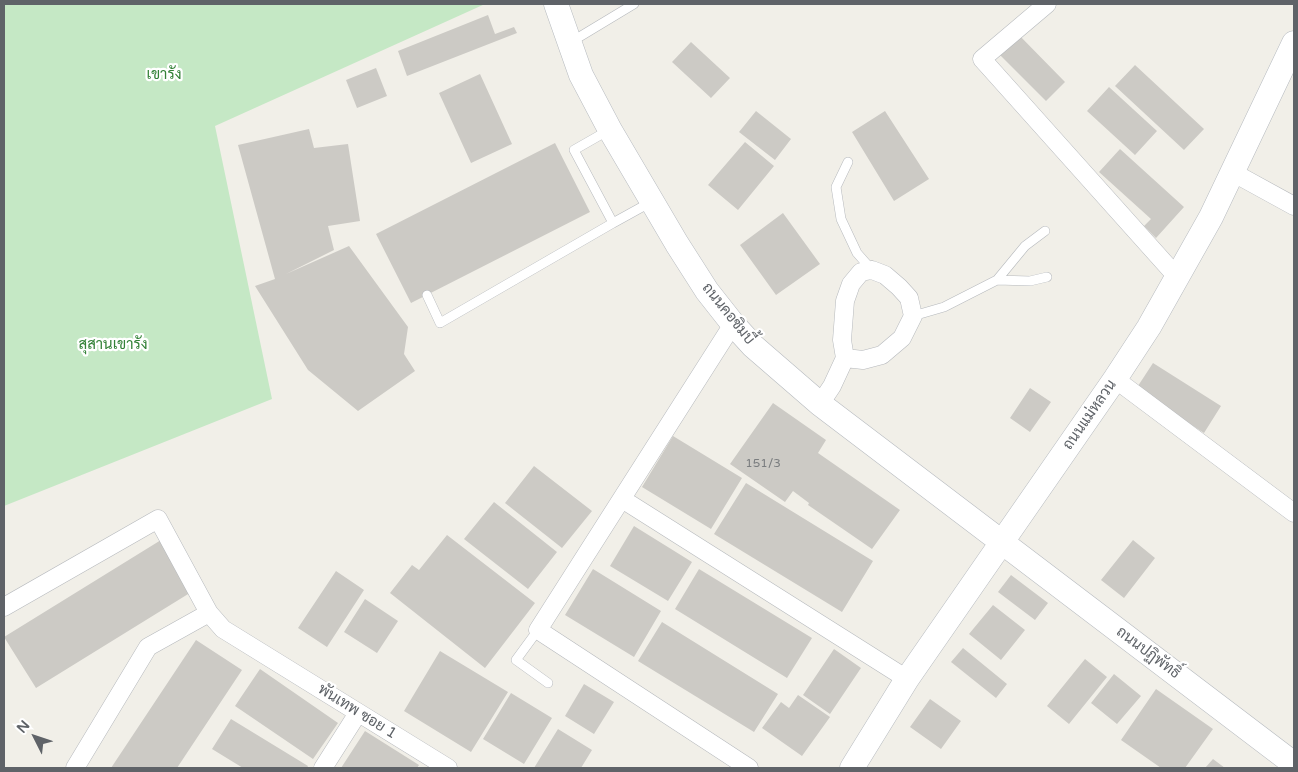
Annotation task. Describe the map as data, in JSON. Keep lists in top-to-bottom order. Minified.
{"streets":{"street":["ถนนคอซิมบี้","ถนนแม่หลวน","ถนนปฏิพัทธิ์","พันเทพ ซอย 1"]},"crossings":[["ถนนคอซิมบี้","ถนนแม่หลวน"],["ถนนคอซิมบี้","ถนนปฏิพัทธิ์"],["ถนนแม่หลวน","ถนนปฏิพัทธิ์"]],"parks":["เขารัง","สุสานเขารัง"],"house_numbers":["151/3"],"north":"top left"}
